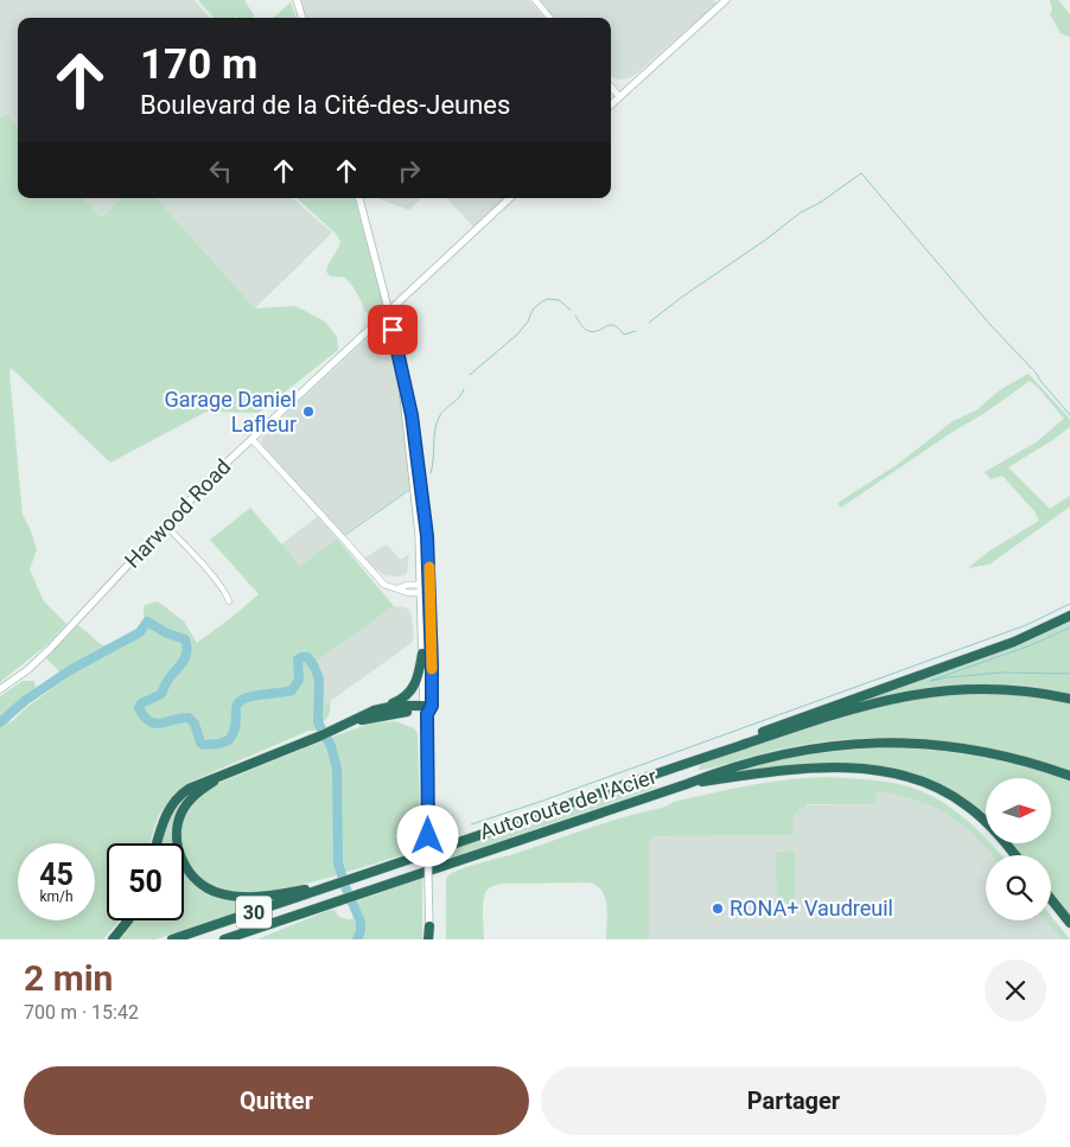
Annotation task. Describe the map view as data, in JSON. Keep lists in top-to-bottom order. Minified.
{"streets":{"highway":["Autoroute de l'Acier","30"],"main road":["Harwood Road"]},"places":["Garage Daniel Lafleur","RONA+ Vaudreuil"],"north":"right","page":{"turn":["170 m","Boulevard de la Cité-des-Jeunes"],"speed":"45 km/h","limit":"50","heading":["2 min","700 m · 15:42"],"buttons":["Quitter","Partager"]}}
